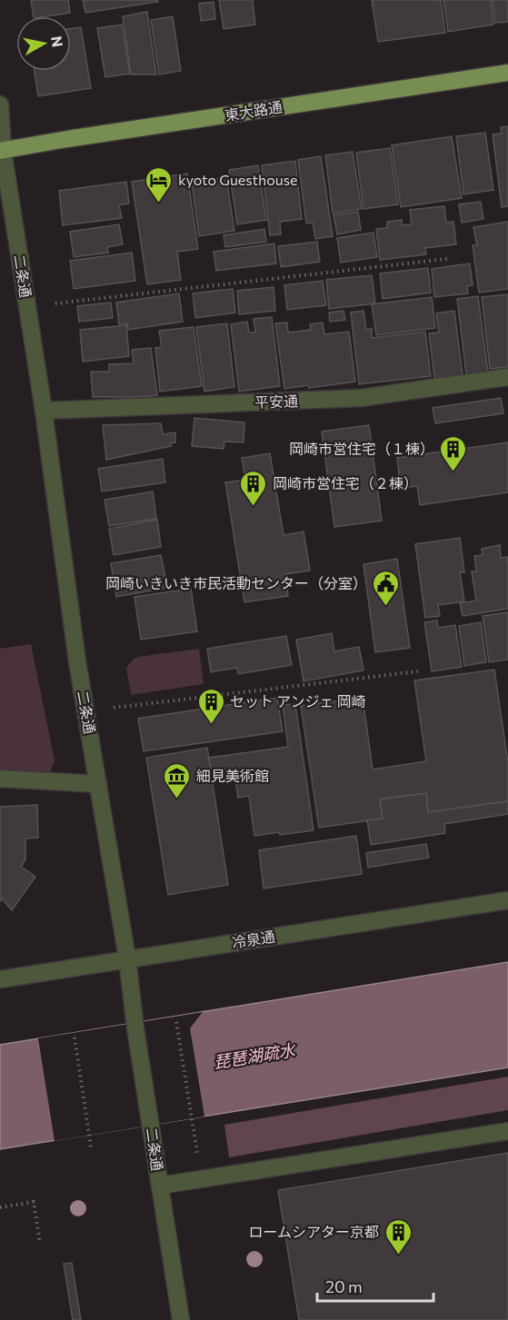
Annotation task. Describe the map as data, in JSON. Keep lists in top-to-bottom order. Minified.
{"streets":{"main road":["東大路通"],"street":["二条通","平安通","冷泉通"]},"crossings":[["東大路通","二条通"],["二条通","平安通"],["二条通","冷泉通"]],"water":["琵琶湖疏水"],"places":{"hotel":["kyoto Guesthouse"],"building":["岡崎市営住宅（１棟）","岡崎市営住宅（２棟）","セット アンジェ 岡崎","ロームシアター京都"],"public building":["岡崎いきいき市民活動センター（分室）"],"museum":["細見美術館"]},"scale_bar":"20 m","north":"right"}
